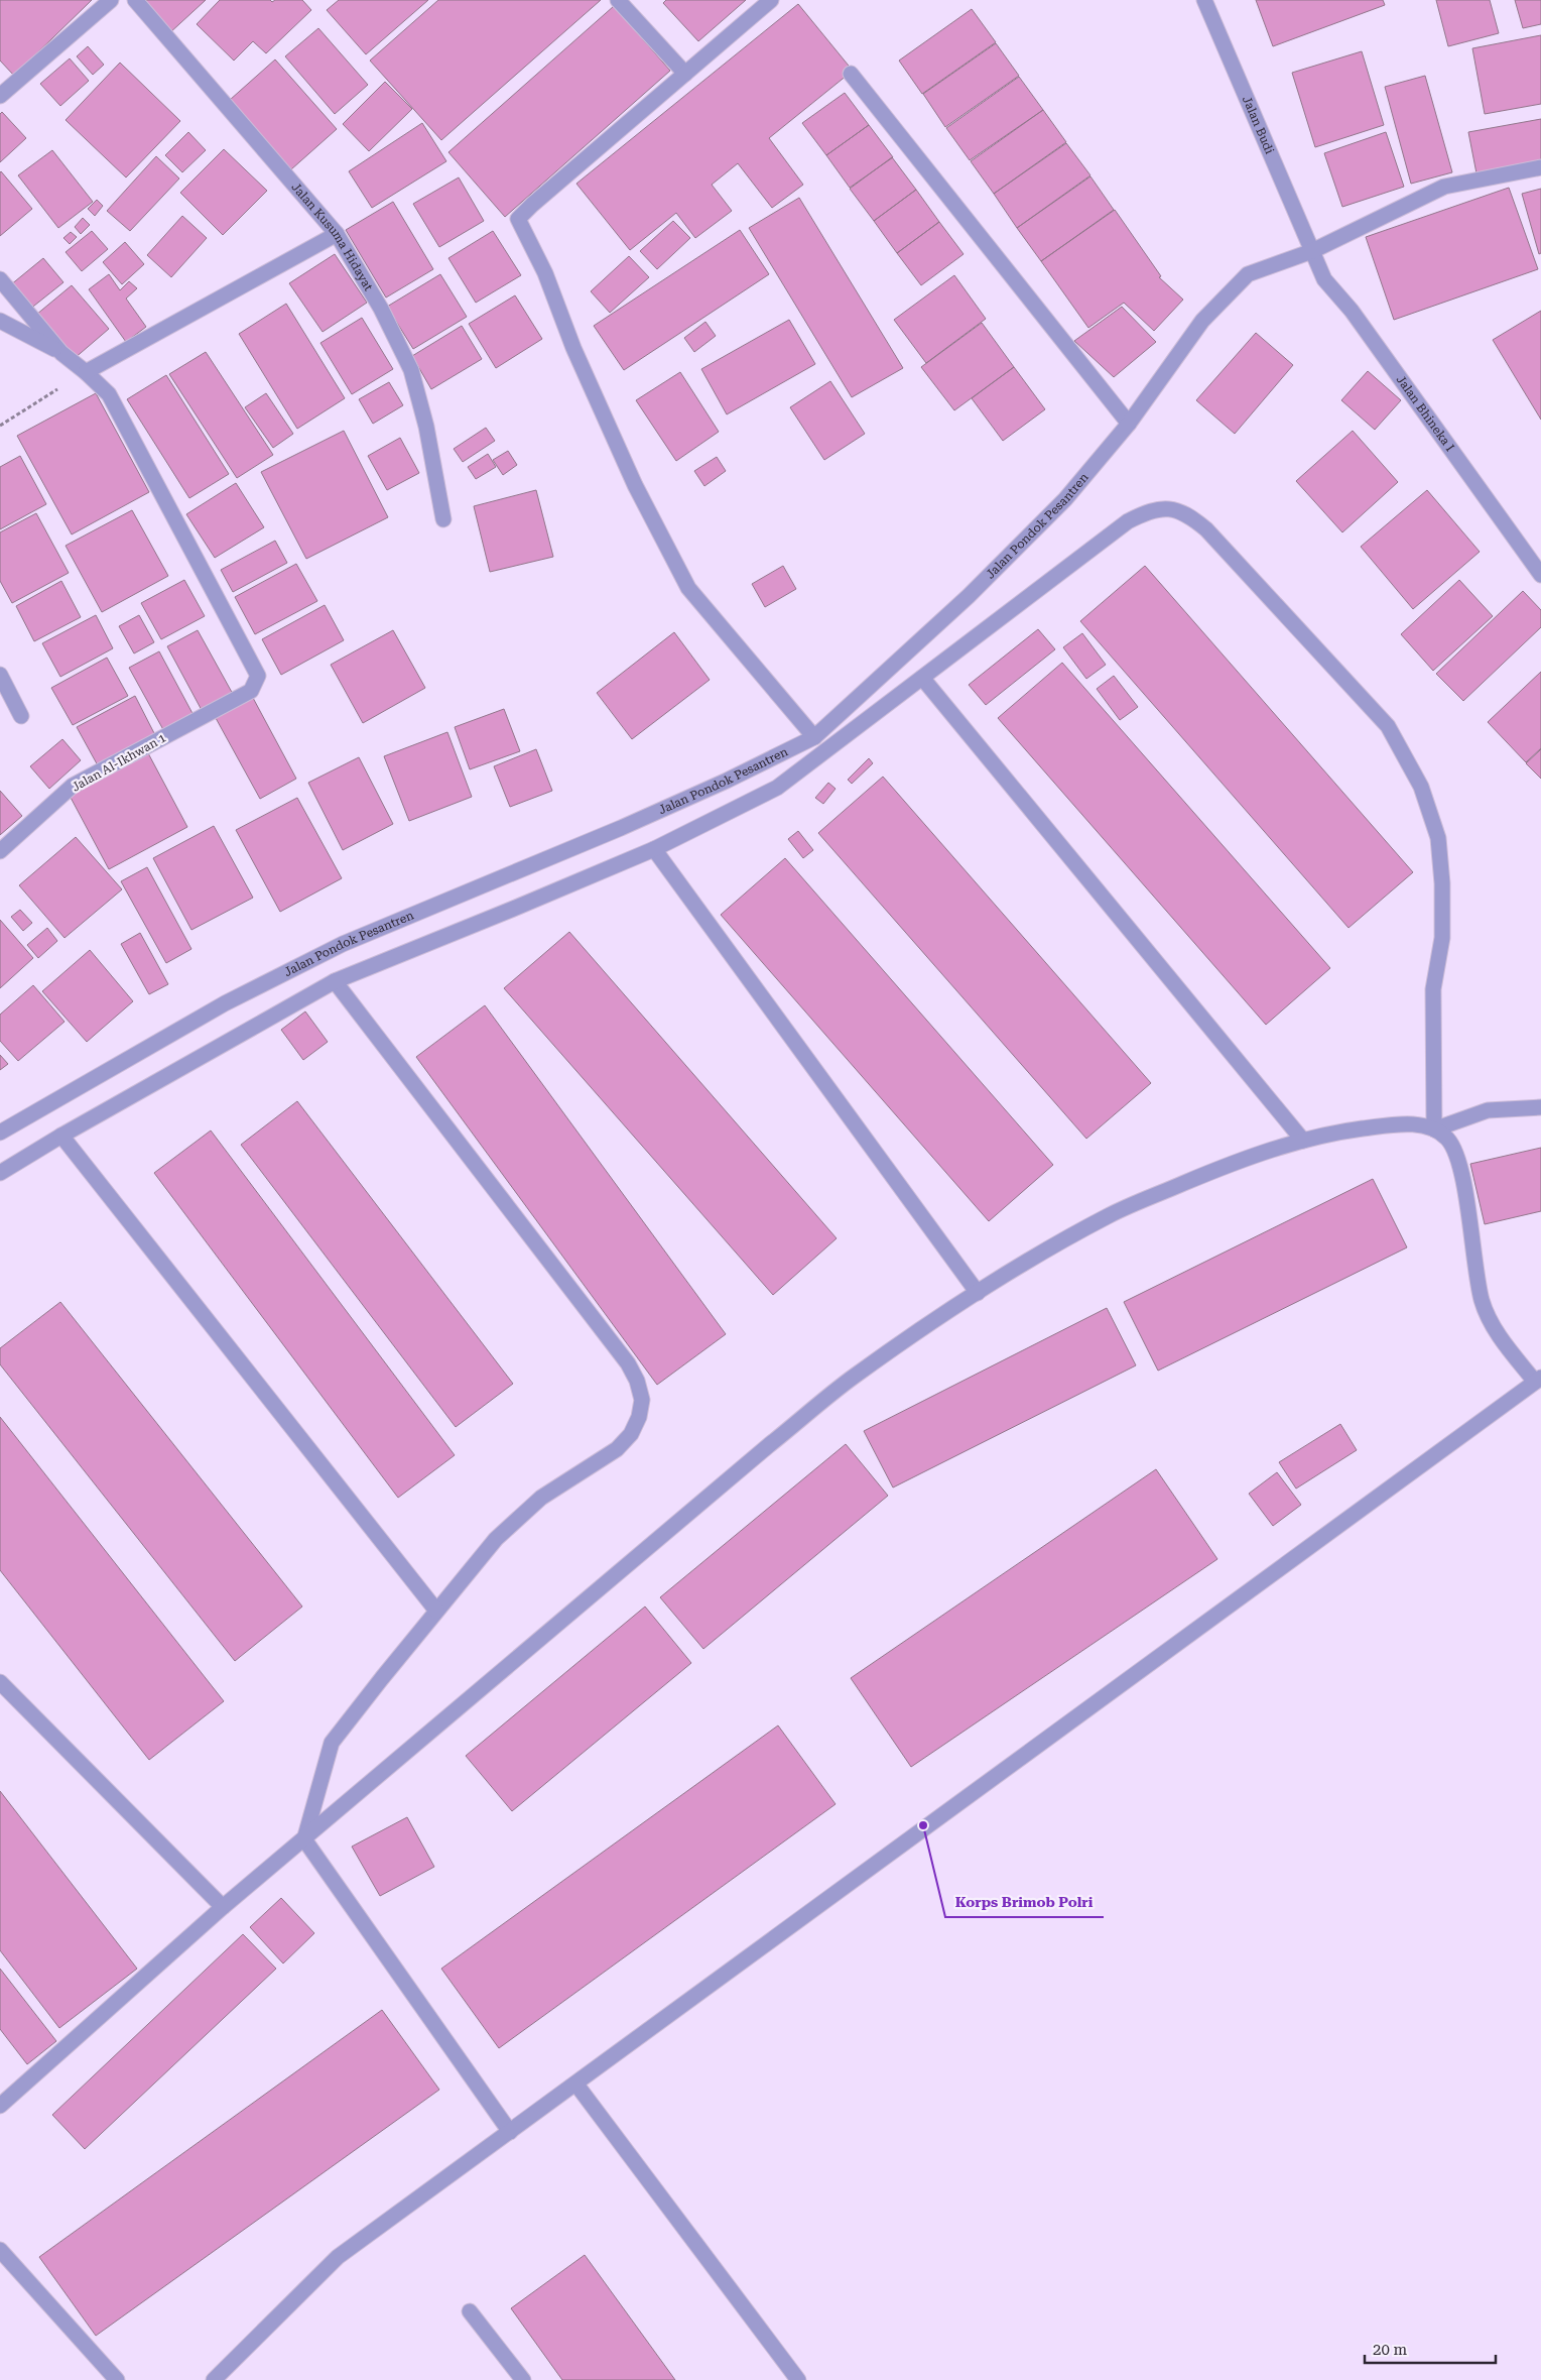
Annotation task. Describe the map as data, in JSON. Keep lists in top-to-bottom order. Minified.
{"streets":{"street":["Jalan Budi","Jalan Kusuma Hidayat","Jalan Bhineka I","Jalan Pondok Pesantren","Jalan Al-Ikhwan 1"]},"crossings":[["Jalan Budi","Jalan Bhineka I"],["Jalan Budi","Jalan Pondok Pesantren"],["Jalan Bhineka I","Jalan Pondok Pesantren"]],"places":["Korps Brimob Polri"],"scale_bar":"20 m"}
